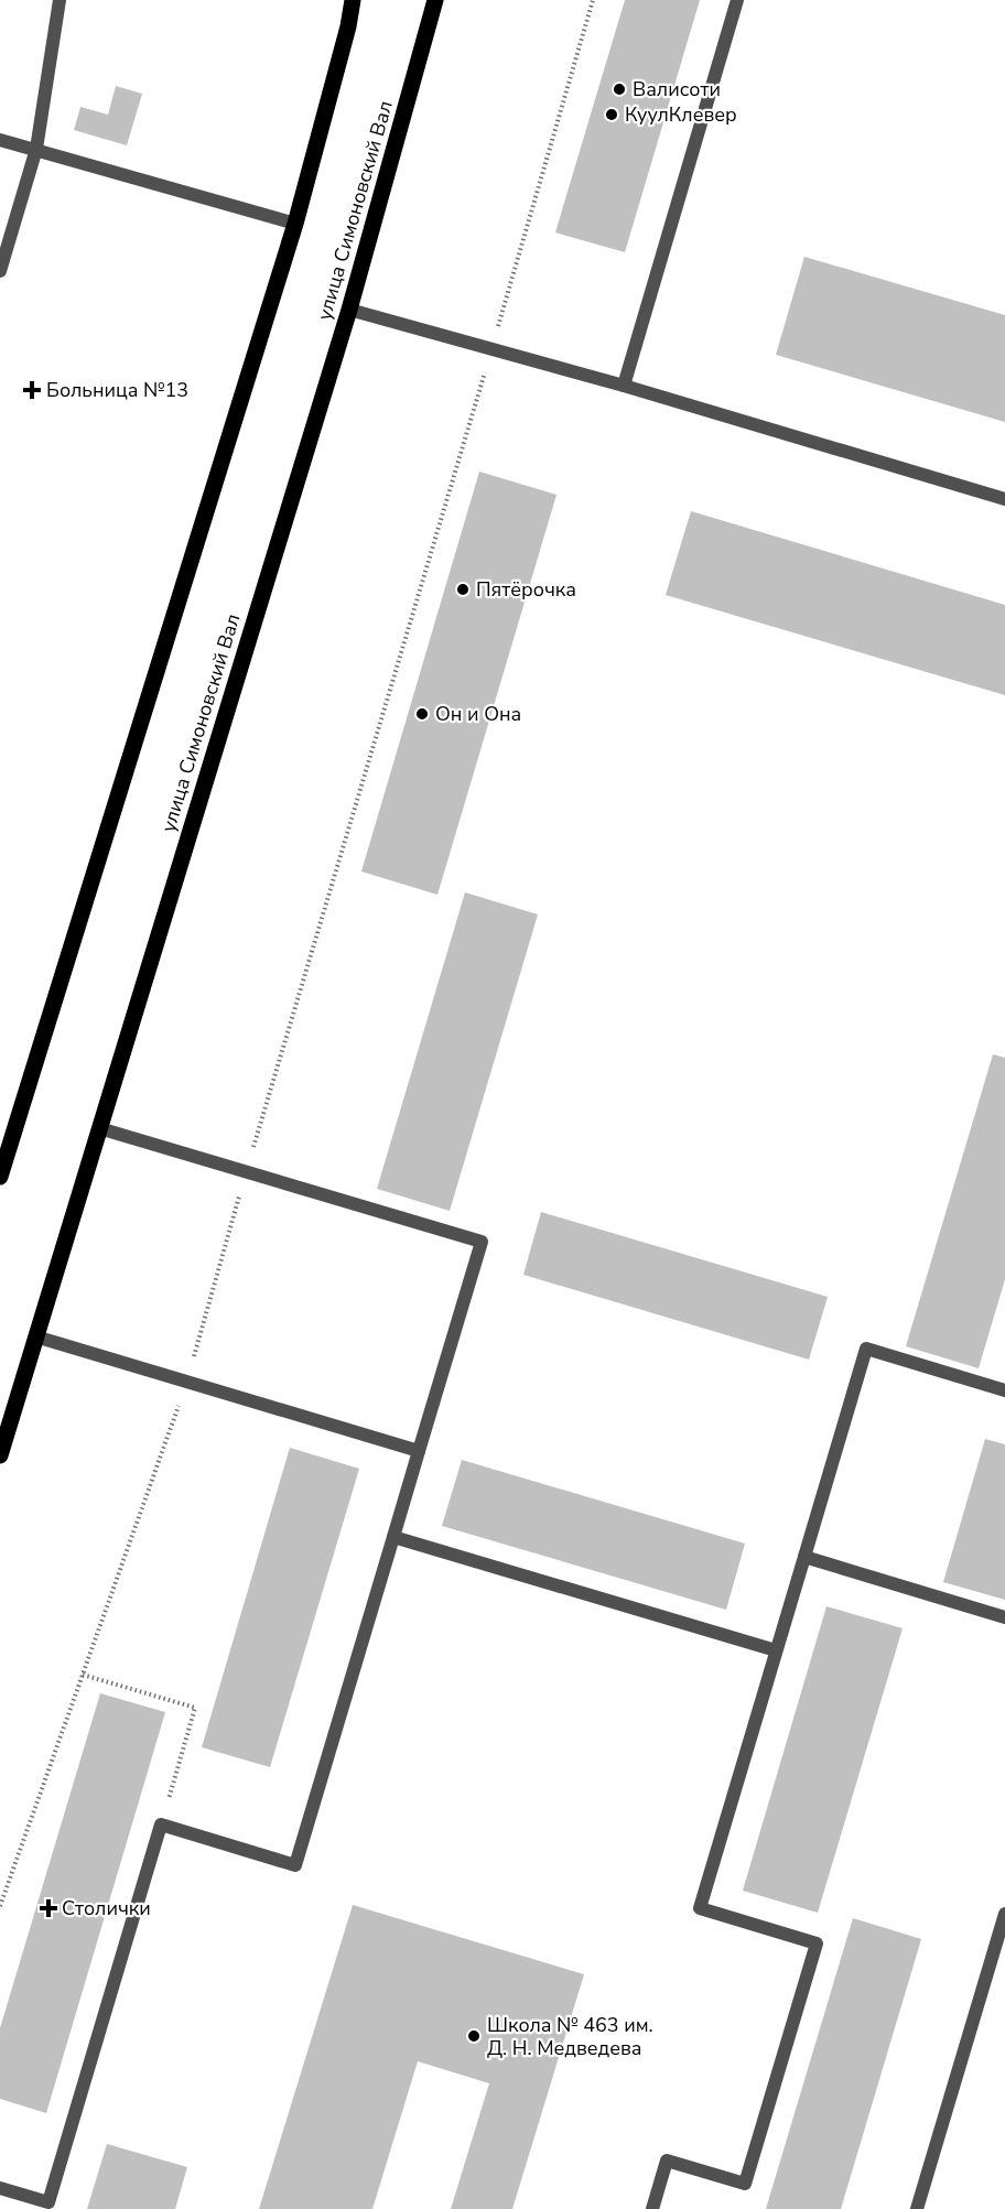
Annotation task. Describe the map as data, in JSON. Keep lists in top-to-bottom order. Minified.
{"streets":{"main road":["улица Симоновский Вал"]},"places":{"other":["Валисоти","КуулКлевер","Пятёрочка","Он и Она","Школа № 463 им. Д. Н. Медведева"],"health":["Больница №13","Столички"]}}
